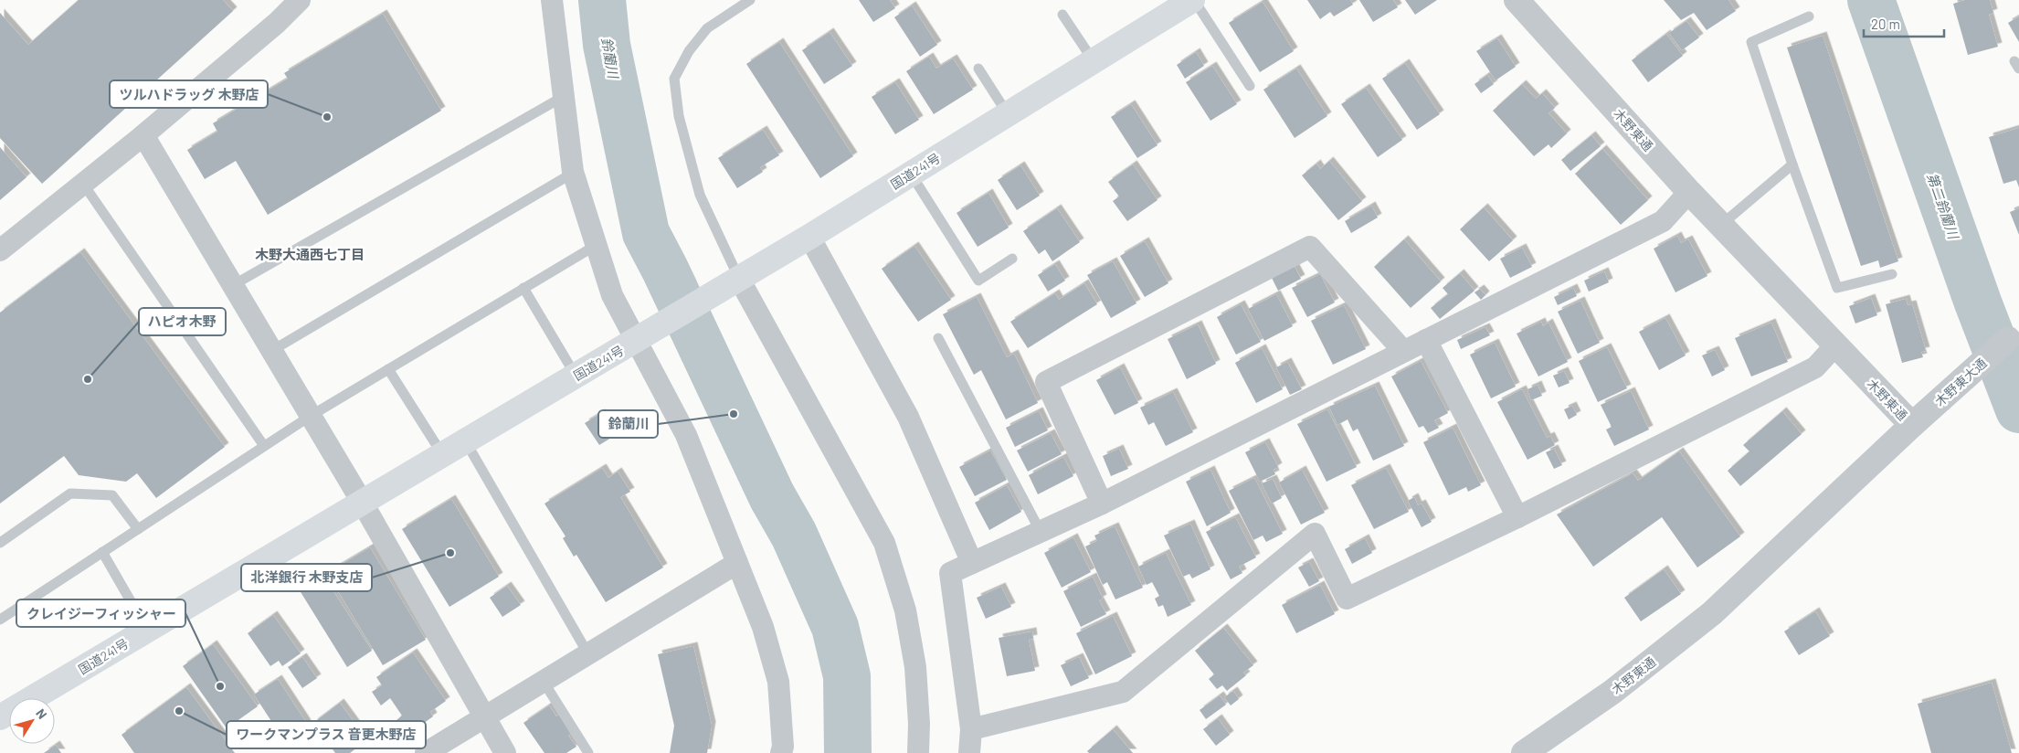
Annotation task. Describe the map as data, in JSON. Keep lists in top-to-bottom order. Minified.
{"streets":{"highway":["国道241号"],"street":["木野東通","木野東大通"]},"crossings":[["木野東通","木野東大通"]],"districts":["木野大通西七丁目"],"water":["鈴蘭川","第二鈴蘭川"],"places":["ツルハドラッグ 木野店","ハピオ木野","鈴蘭川","北洋銀行 木野支店","クレイジーフィッシャー","ワークマンプラス 音更木野店"],"scale_bar":"20 m","north":"top right"}
